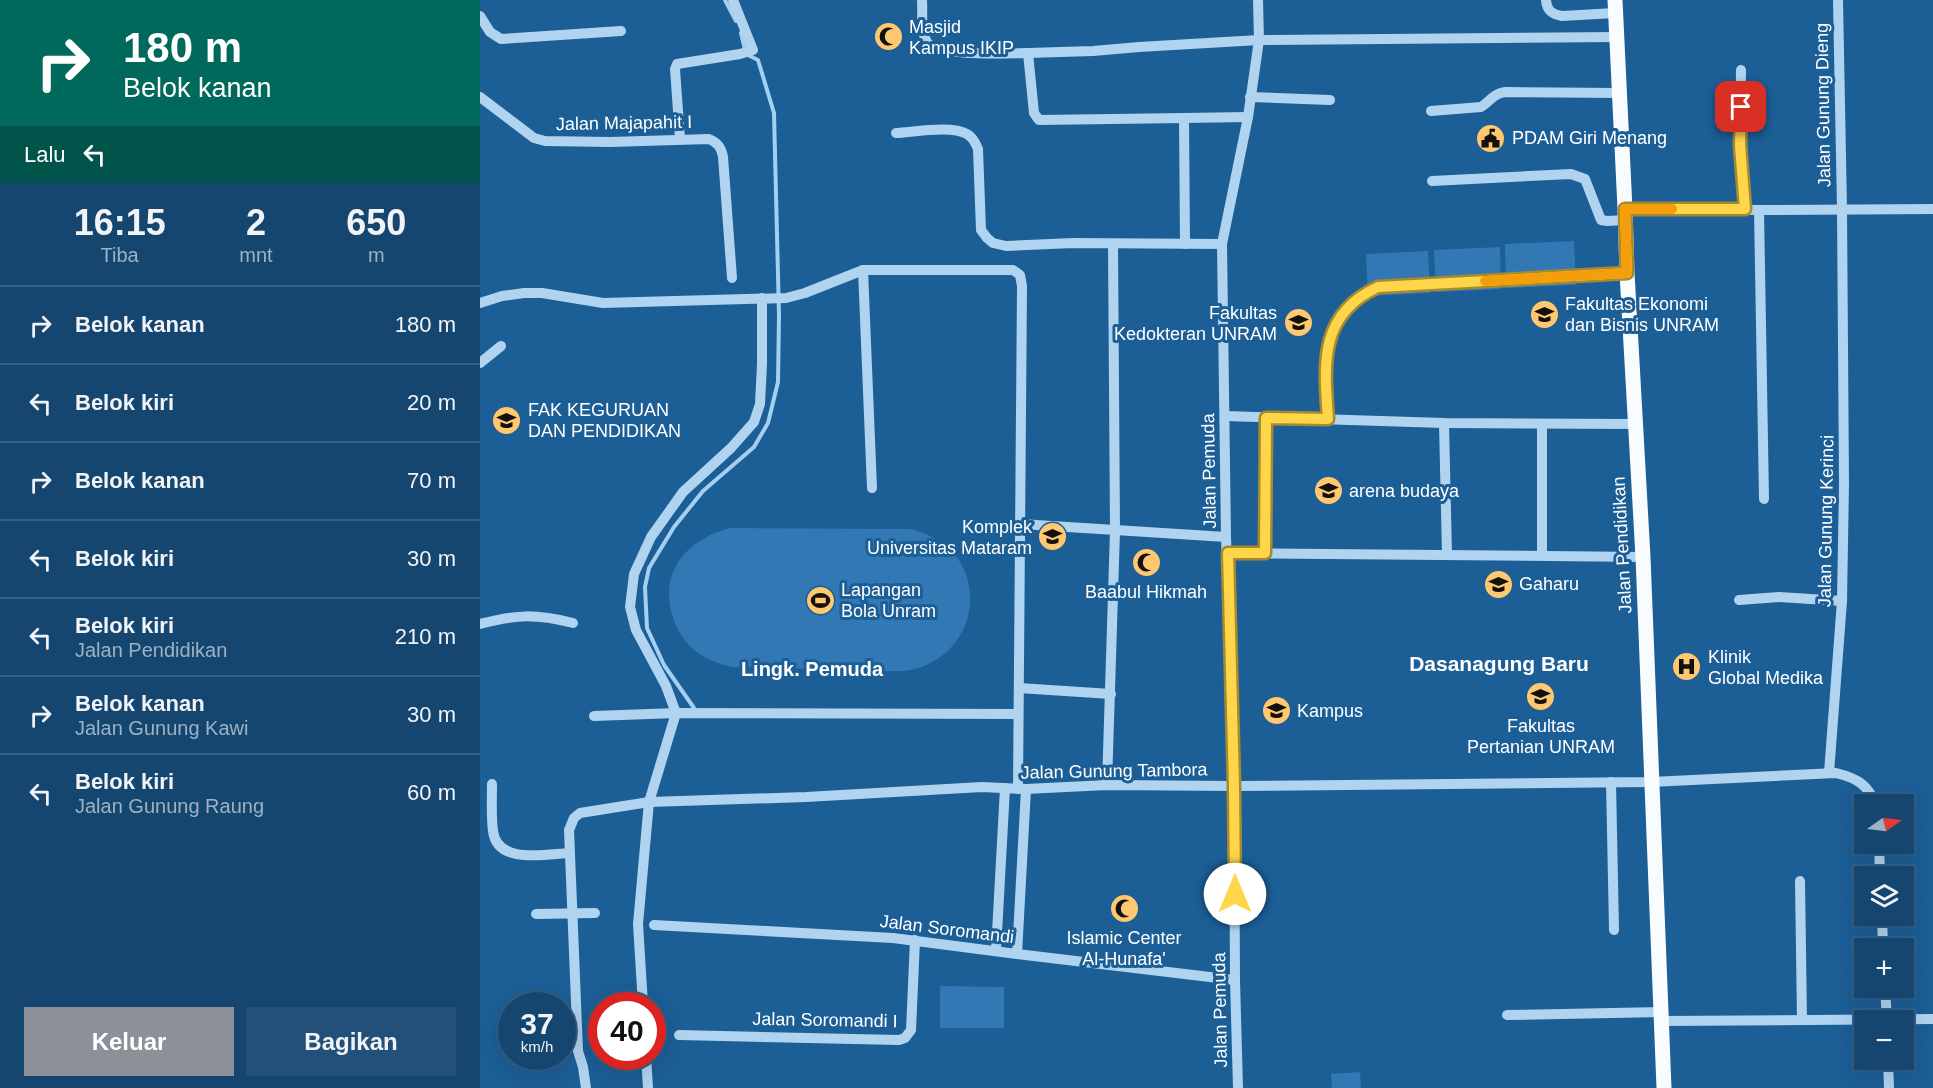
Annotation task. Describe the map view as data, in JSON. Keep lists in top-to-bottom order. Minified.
{"streets":{"main road":["Jalan Pendidikan"],"street":["Jalan Gunung Dieng","Jalan Majapahit I","Jalan Pemuda","Jalan Gunung Kerinci","Jalan Gunung Tambora","Jalan Soromandi","Jalan Soromandi I"]},"crossings":[["Jalan Gunung Dieng","Jalan Gunung Kerinci"],["Jalan Pemuda","Jalan Gunung Tambora"],["Jalan Pemuda","Jalan Soromandi"],["Jalan Gunung Kerinci","Jalan Gunung Tambora"],["Jalan Pendidikan","Jalan Gunung Tambora"],["Jalan Soromandi","Jalan Soromandi I"]],"districts":["Dasanagung Baru","Lingk. Pemuda"],"places":{"mosque":["Masjid Kampus IKIP","Baabul Hikmah","Islamic Center Al-Hunafa'"],"public building":["PDAM Giri Menang"],"school or university":["Fakultas Ekonomi dan Bisnis UNRAM","Fakultas Kedokteran UNRAM","FAK KEGURUAN DAN PENDIDIKAN","arena budaya","Komplek Universitas Mataram","Gaharu","Fakultas Pertanian UNRAM","Kampus"],"sports":["Lapangan Bola Unram"],"hospital":["Klinik Global Medika"]},"north":"right","page":{"turn":["180 m","Belok kanan"],"then":"Lalu","eta":["16:15","Tiba","2","mnt","650","m"],"list":[{"name":"Belok kanan","value":"180 m"},{"name":"Belok kiri","value":"20 m"},{"name":"Belok kanan","value":"70 m"},{"name":"Belok kiri","value":"30 m"},{"name":"Belok kiri","note":"Jalan Pendidikan","value":"210 m"},{"name":"Belok kanan","note":"Jalan Gunung Kawi","value":"30 m"},{"name":"Belok kiri","note":"Jalan Gunung Raung","value":"60 m"}],"map_buttons":["+","−"],"speed":"37 km/h","limit":"40","buttons":["Keluar","Bagikan"]}}
